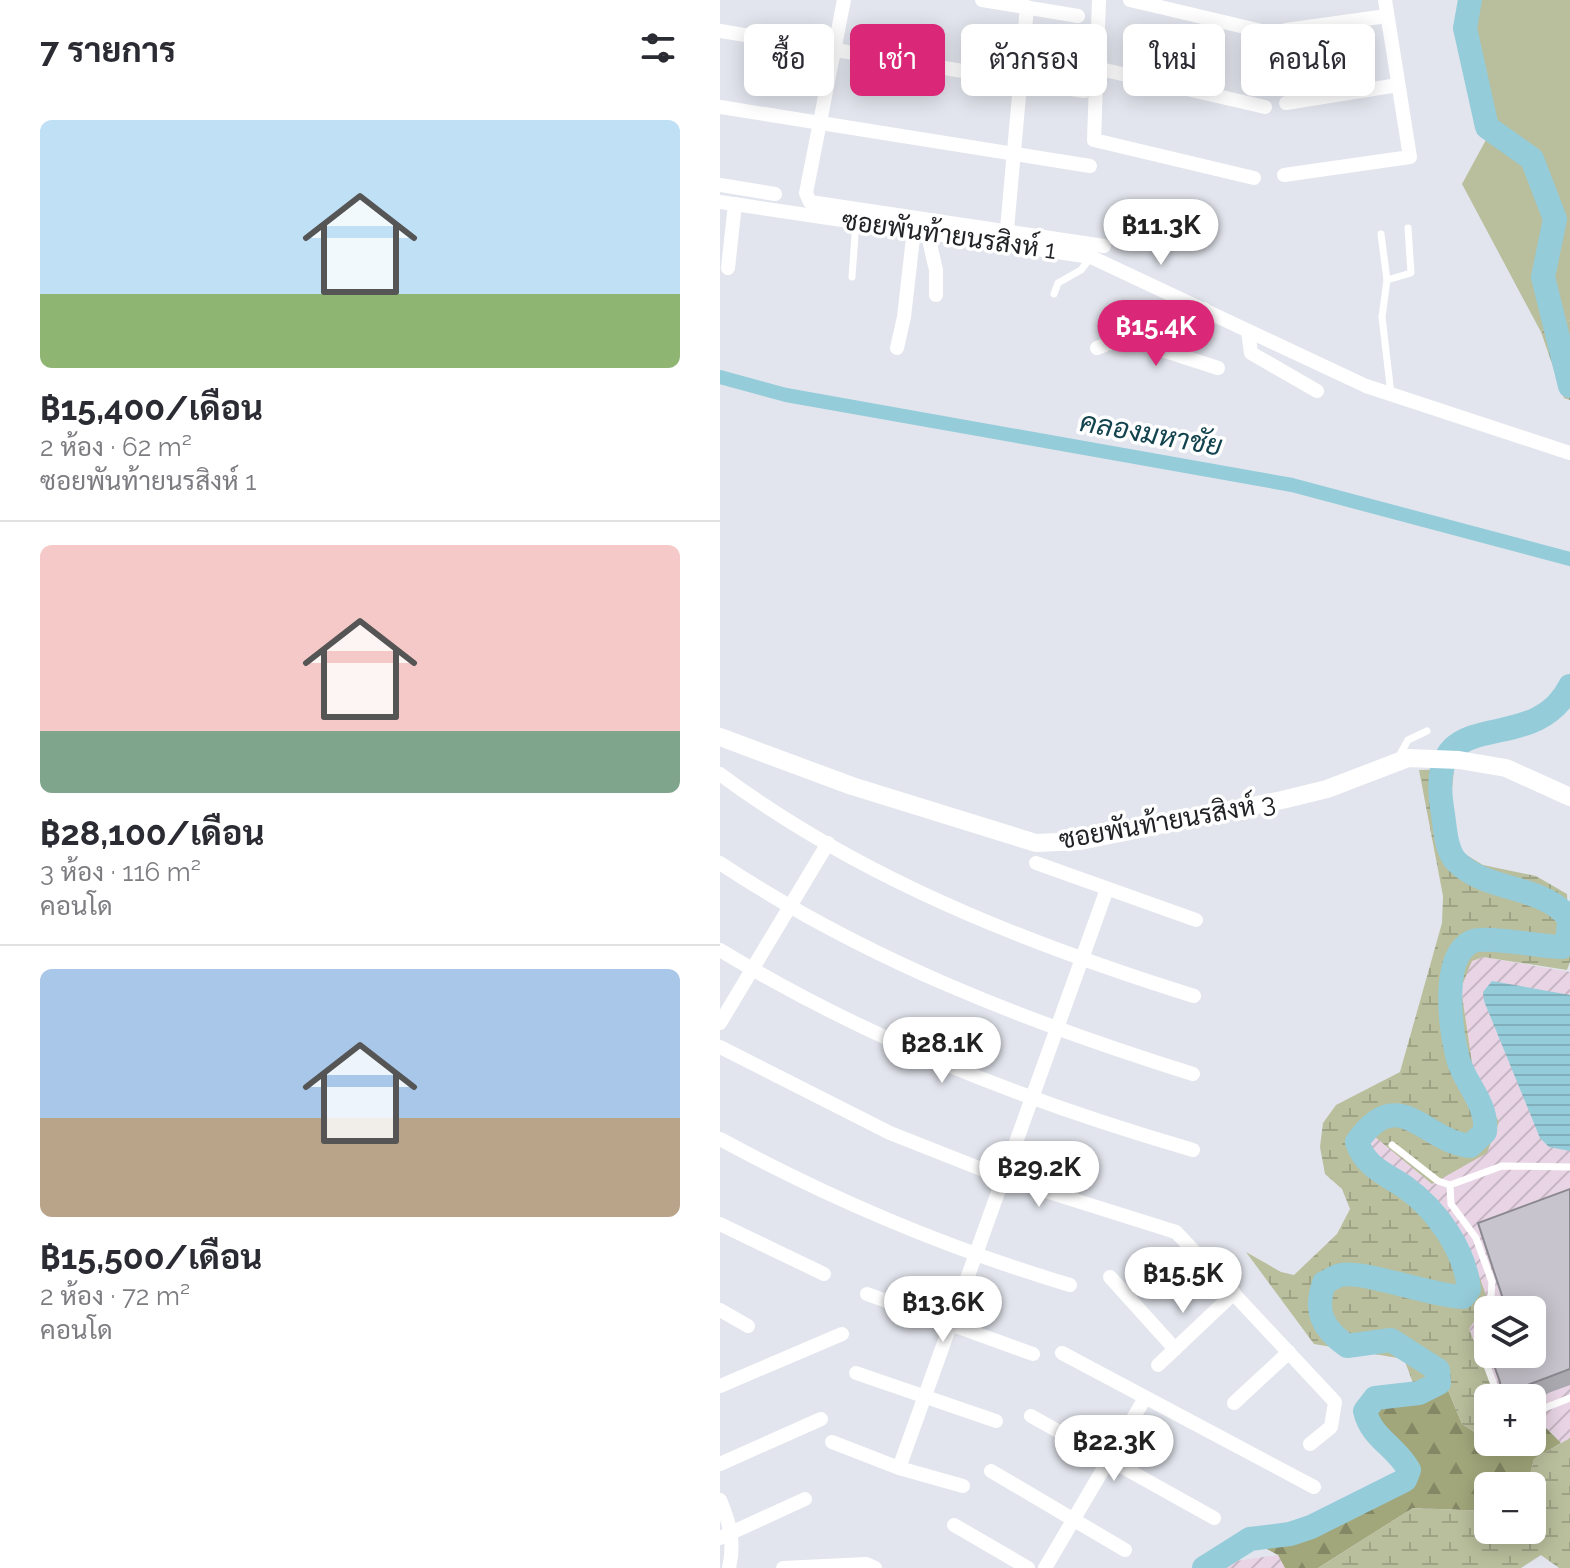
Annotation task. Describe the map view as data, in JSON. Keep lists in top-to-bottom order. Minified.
{"streets":{"street":["ซอยพันท้ายนรสิงห์ 1","ซอยพันท้ายนรสิงห์ 3"]},"water":["คลองมหาชัย"],"page":{"heading":"7 รายการ","chip":["ซื้อ","เช่า","ตัวกรอง","ใหม่","คอนโด"],"list":[{"name":"฿15,400/เดือน","note":"2 ห้อง · 62 m² · ซอยพันท้ายนรสิงห์ 1"},{"name":"฿28,100/เดือน","note":"3 ห้อง · 116 m² · คอนโด"},{"name":"฿15,500/เดือน","note":"2 ห้อง · 72 m² · คอนโด"}],"price":["฿11.3K","฿15.4K","฿28.1K","฿29.2K","฿15.5K","฿13.6K","฿22.3K"],"map_buttons":["+","−"]}}
